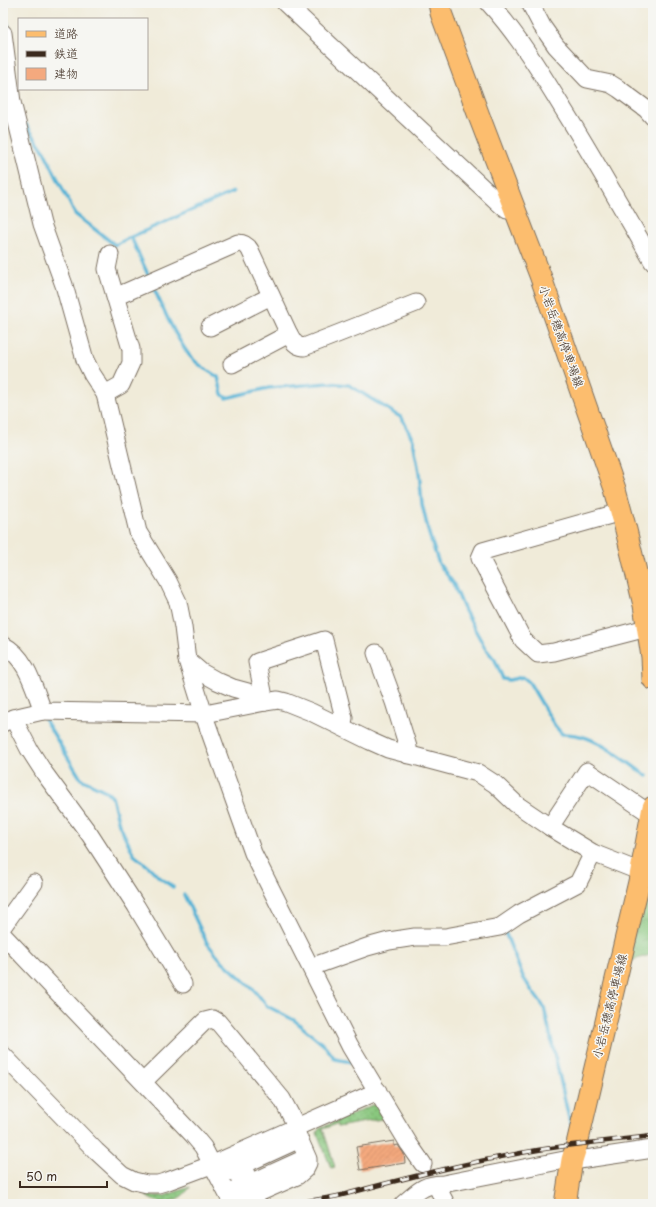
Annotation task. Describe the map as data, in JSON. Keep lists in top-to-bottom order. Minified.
{"streets":{"main road":["小岩岳穂高停車場線"]},"legend":["道路","鉄道","建物"],"scale_bar":"50 m"}
